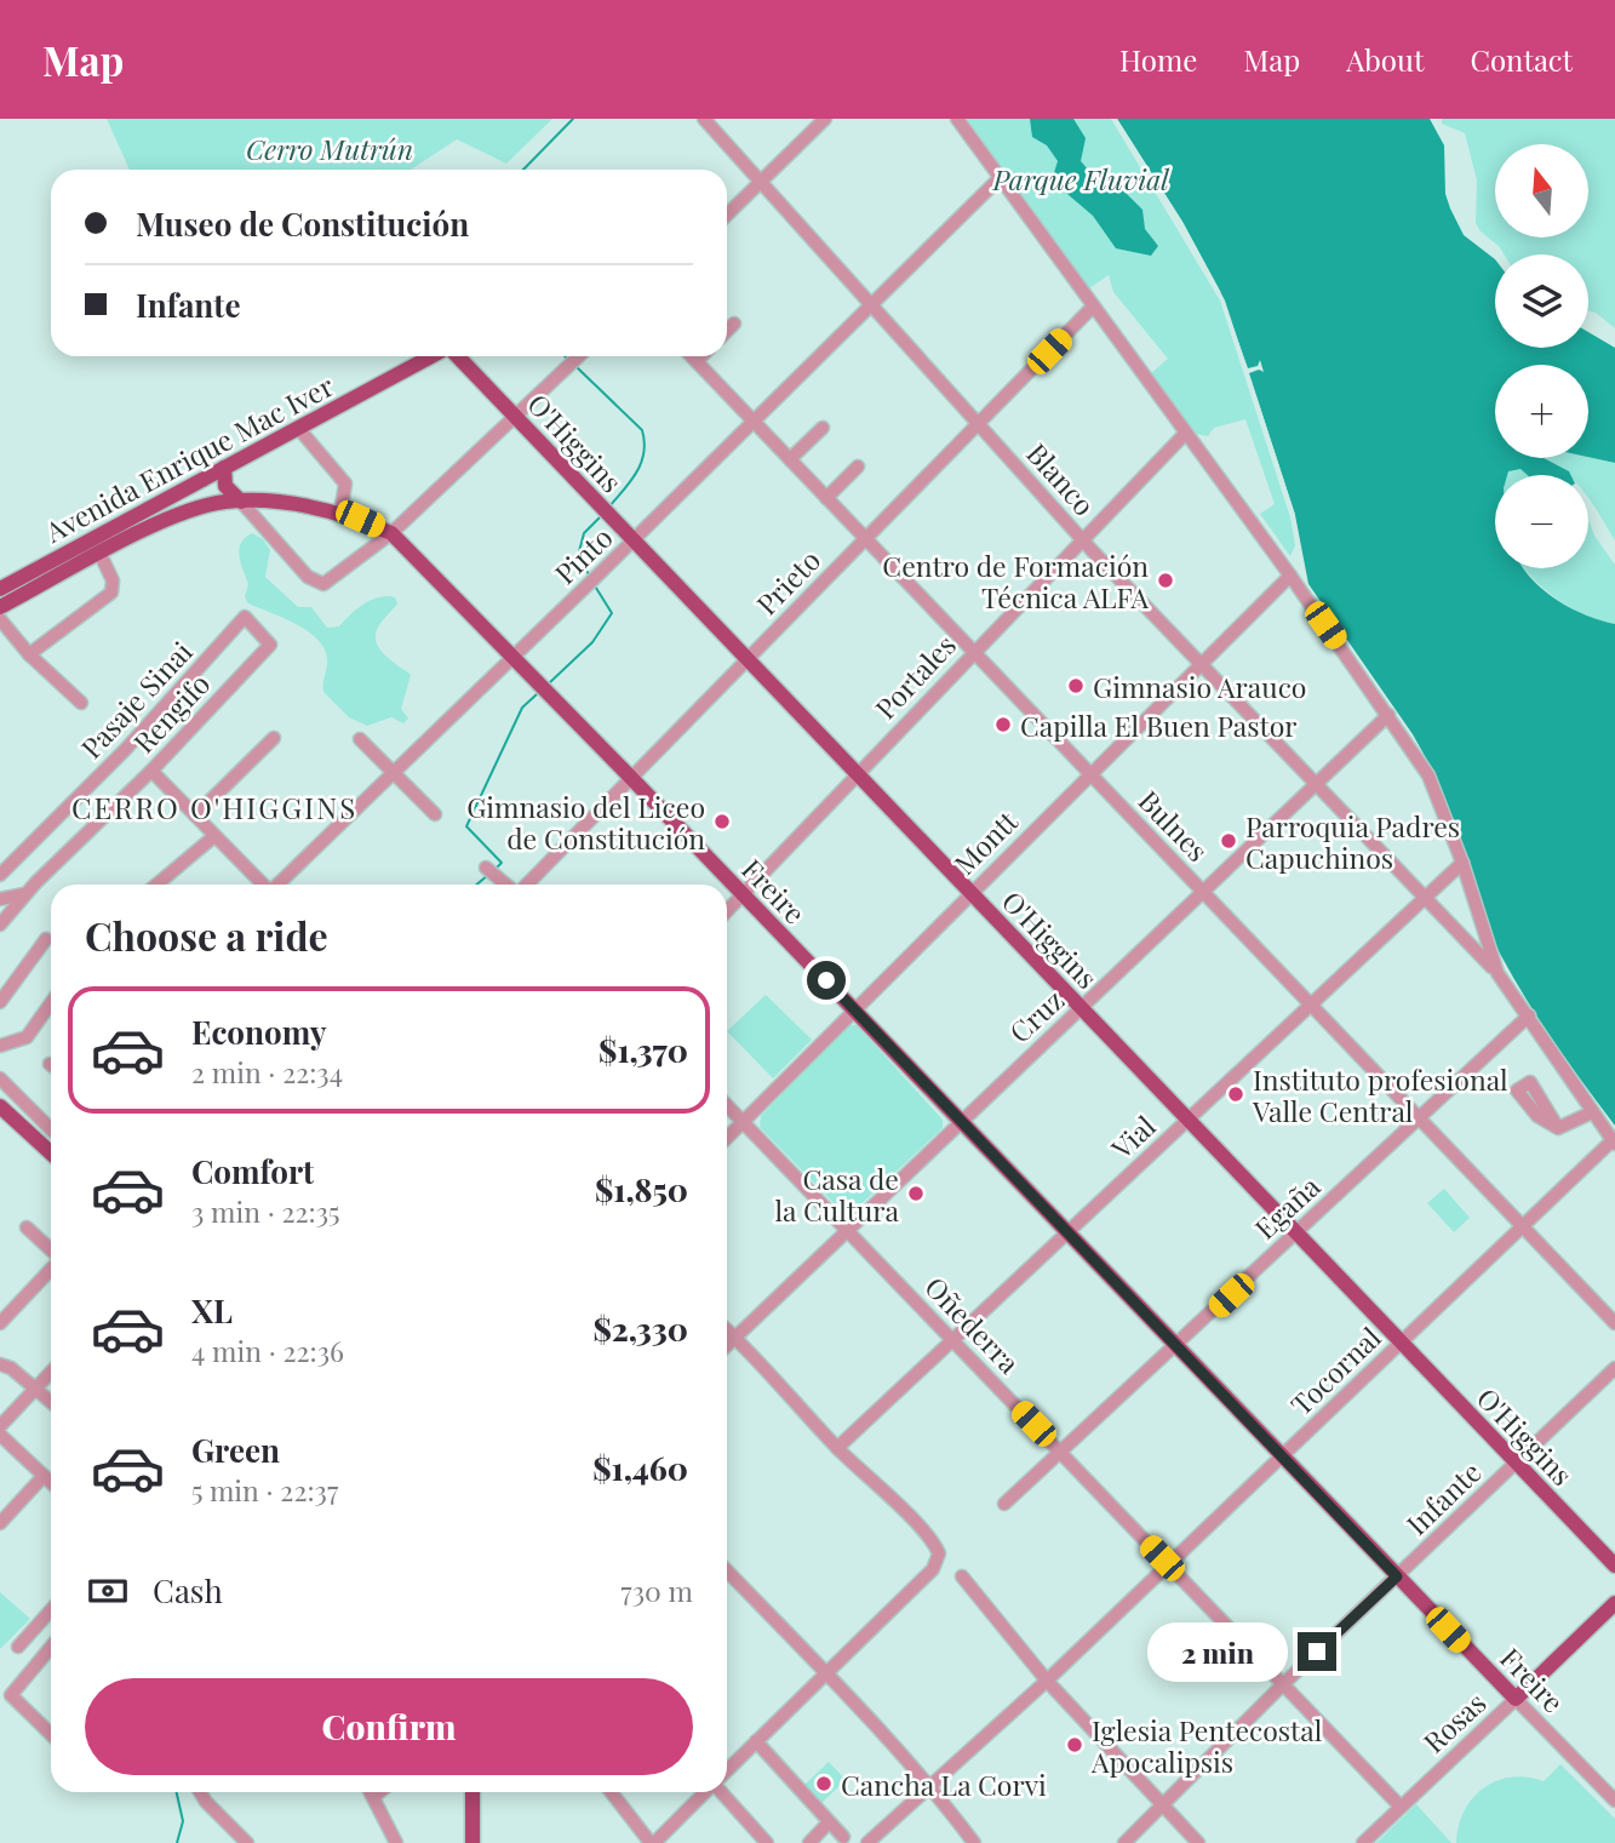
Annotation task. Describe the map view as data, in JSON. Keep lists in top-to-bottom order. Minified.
{"streets":{"main road":["O'Higgins","Avenida Enrique Mac Iver","Freire","Rosas"],"street":["Blanco","Pinto","Prieto","Portales","Pasaje Sinai","Rengifo","Bulnes","Montt","Cruz","Vial","Egaña","Oñederra","Tocornal","Infante"]},"crossings":[["O'Higgins","Pinto"],["O'Higgins","Prieto"],["O'Higgins","Portales"],["O'Higgins","Montt"],["O'Higgins","Cruz"],["O'Higgins","Vial"],["O'Higgins","Egaña"],["O'Higgins","Tocornal"],["O'Higgins","Infante"],["Avenida Enrique Mac Iver","Freire"],["Blanco","Pinto"],["Blanco","Prieto"],["Blanco","Portales"],["Blanco","Montt"],["Blanco","Cruz"],["Blanco","Vial"],["Pinto","Bulnes"],["Pinto","Freire"],["Prieto","Bulnes"],["Prieto","Freire"],["Portales","Bulnes"],["Portales","Freire"],["Pasaje Sinai","Rengifo"],["Bulnes","Montt"],["Bulnes","Cruz"],["Bulnes","Vial"],["Bulnes","Egaña"],["Bulnes","Tocornal"],["Montt","Freire"],["Montt","Oñederra"],["Freire","Cruz"],["Freire","Vial"],["Freire","Egaña"],["Freire","Tocornal"],["Freire","Infante"],["Freire","Rosas"],["Cruz","Oñederra"],["Vial","Oñederra"],["Egaña","Oñederra"],["Oñederra","Tocornal"],["Oñederra","Infante"],["Oñederra","Rosas"]],"districts":["CERRO O'HIGGINS"],"parks":["Cerro Mutrún","Parque Fluvial"],"places":["Centro de Formación Técnica ALFA","Gimnasio Arauco","Capilla El Buen Pastor","Gimnasio del Liceo de Constitución","Parroquia Padres Capuchinos","Instituto profesional Valle Central","Casa de la Cultura","Iglesia Pentecostal Apocalipsis","Cancha La Corvi"],"north":"top","page":{"header":"Map","nav":["Home","Map","About","Contact"],"map_buttons":["+","−"],"banner":["Museo de Constitución","Infante"],"heading":"Choose a ride","list":[{"name":"Economy","note":"2 min · 22:34","value":"$1,370"},{"name":"Comfort","note":"3 min · 22:35","value":"$1,850"},{"name":"XL","note":"4 min · 22:36","value":"$2,330"},{"name":"Green","note":"5 min · 22:37","value":"$1,460"}],"pay":["Cash","730 m"],"bubble":"2 min","buttons":"Confirm"}}
